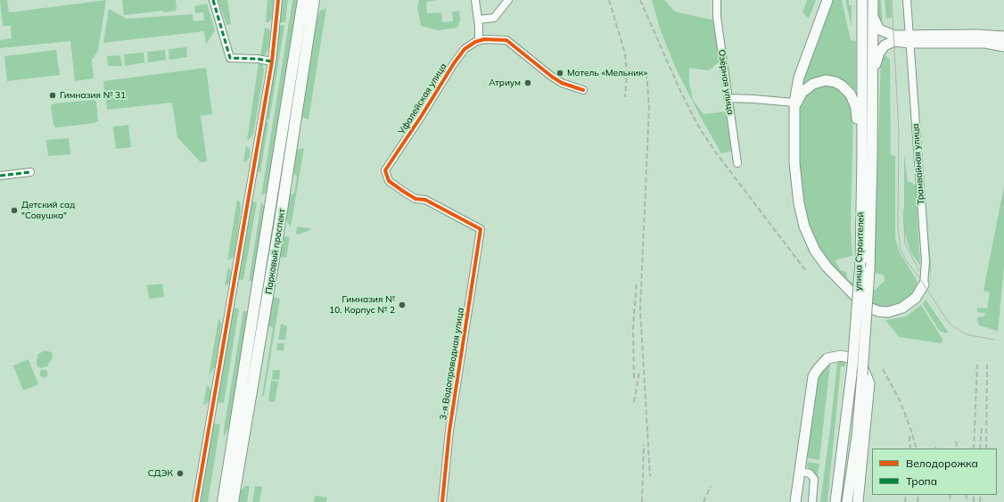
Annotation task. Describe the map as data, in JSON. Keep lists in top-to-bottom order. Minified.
{"streets":{"main road":["Парковый проспект","улица Строителей"],"street":["Озёрная улица","Уфалейская улица","Трамвайная улица","3-я Водопроводная улица"]},"crossings":[["Уфалейская улица","3-я Водопроводная улица"]],"places":["Мотель «Мельник»","Атриум","Гимназия № 31","Детский сад \"Совушка\"","Гимназия № 10. Корпус № 2","СДЭК"],"legend":["Велодорожка","Тропа"]}
